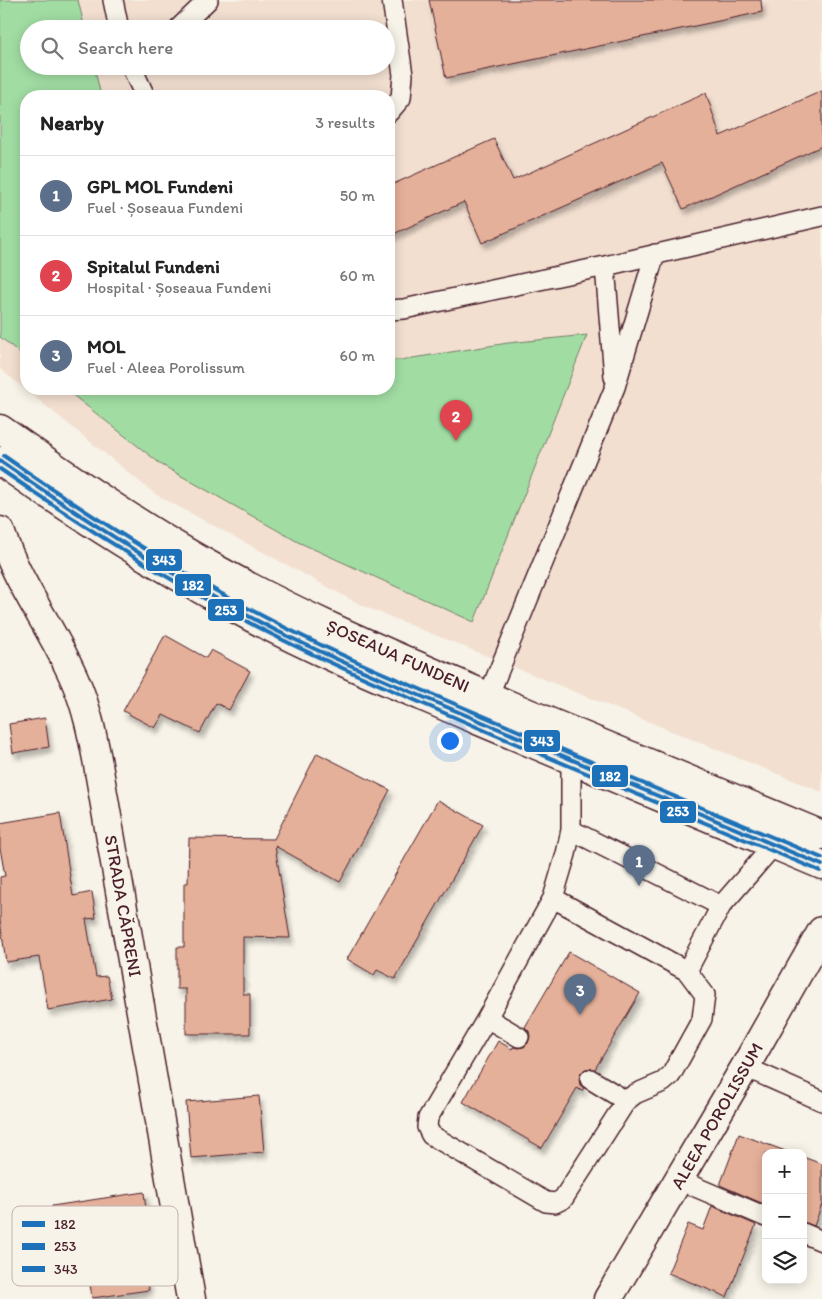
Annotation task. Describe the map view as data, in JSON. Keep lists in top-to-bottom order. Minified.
{"streets":{"main road":["ȘOSEAUA FUNDENI","STRADA CĂPRENI","ALEEA POROLISSUM"]},"lines":["transit line 343","transit line 182","transit line 253"],"legend":["182","253","343"],"page":{"search":"Search here","heading":["Nearby","3 results"],"list":[{"mark":"1","name":"GPL MOL Fundeni","note":"Fuel · Șoseaua Fundeni","value":"50 m"},{"mark":"2","name":"Spitalul Fundeni","note":"Hospital · Șoseaua Fundeni","value":"60 m"},{"mark":"3","name":"MOL","note":"Fuel · Aleea Porolissum","value":"60 m"}],"pins":["2","1","3"],"map_buttons":["+","−"]}}
